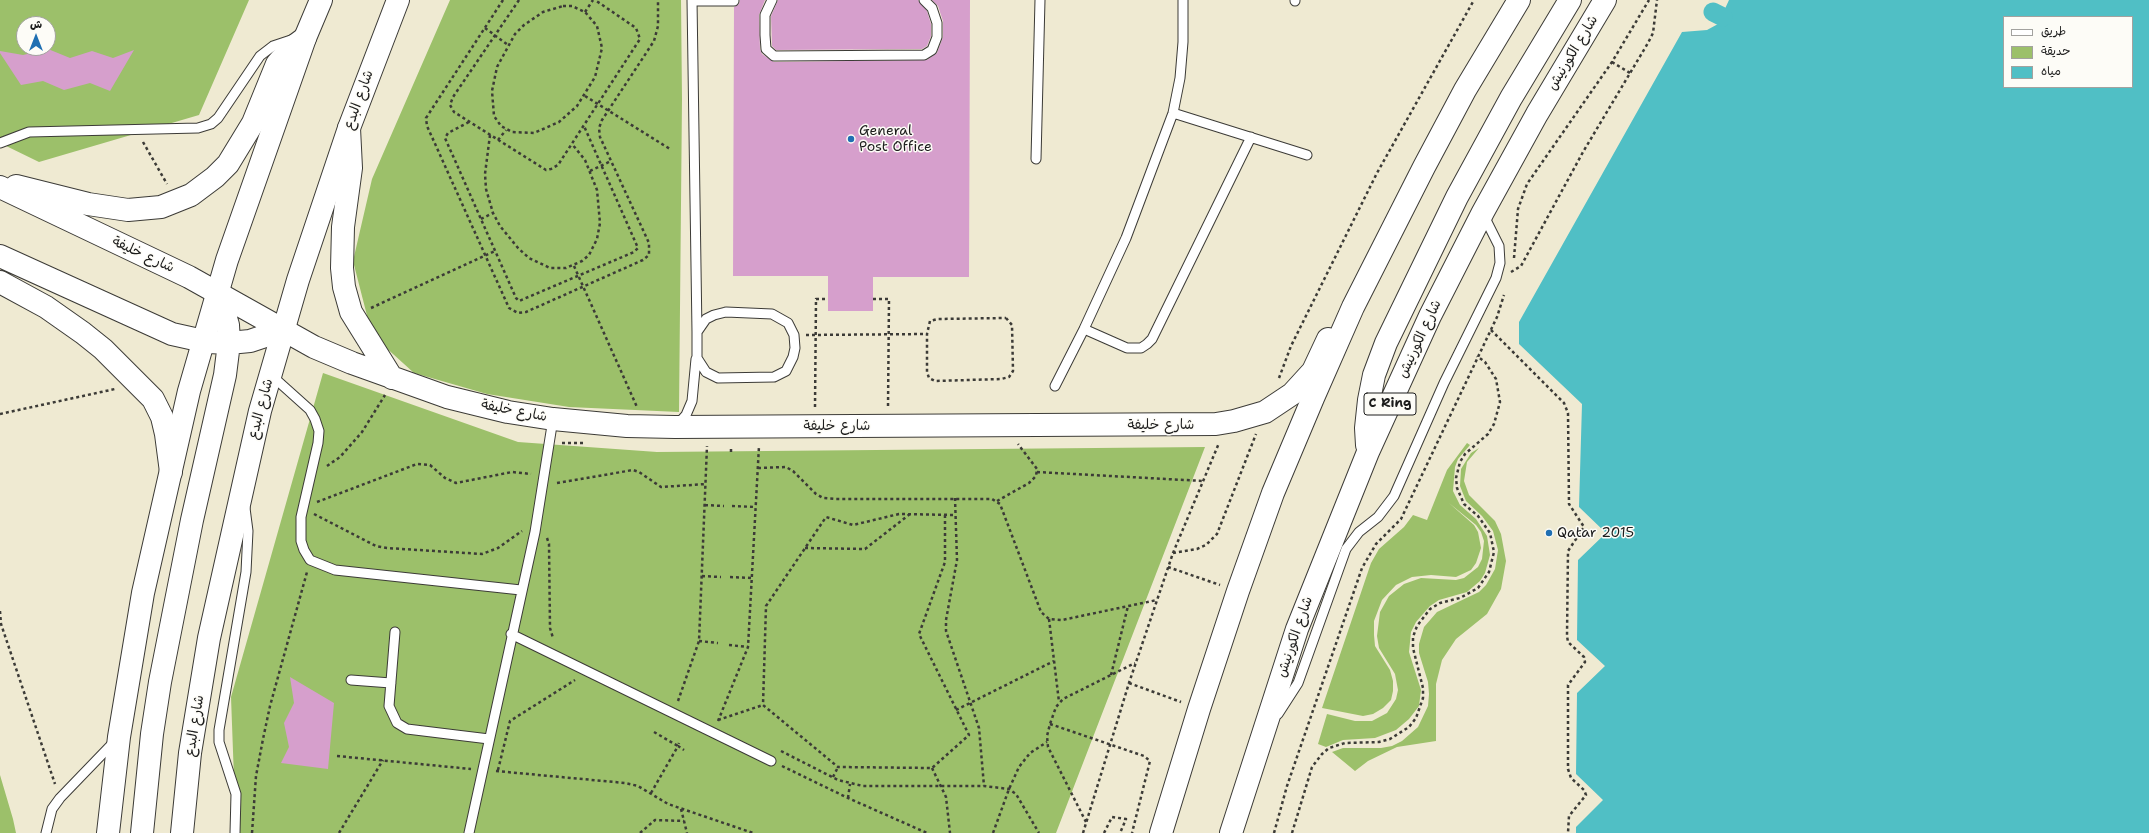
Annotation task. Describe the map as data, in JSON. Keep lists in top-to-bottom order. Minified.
{"streets":{"main road":["شارع الكورنيش","شارع البدع","شارع خليفة","C Ring"]},"crossings":[["شارع البدع","شارع خليفة"]],"places":["General Post Office","Qatar 2015"],"legend":["طريق","حديقة","مياه"],"north":"top"}
